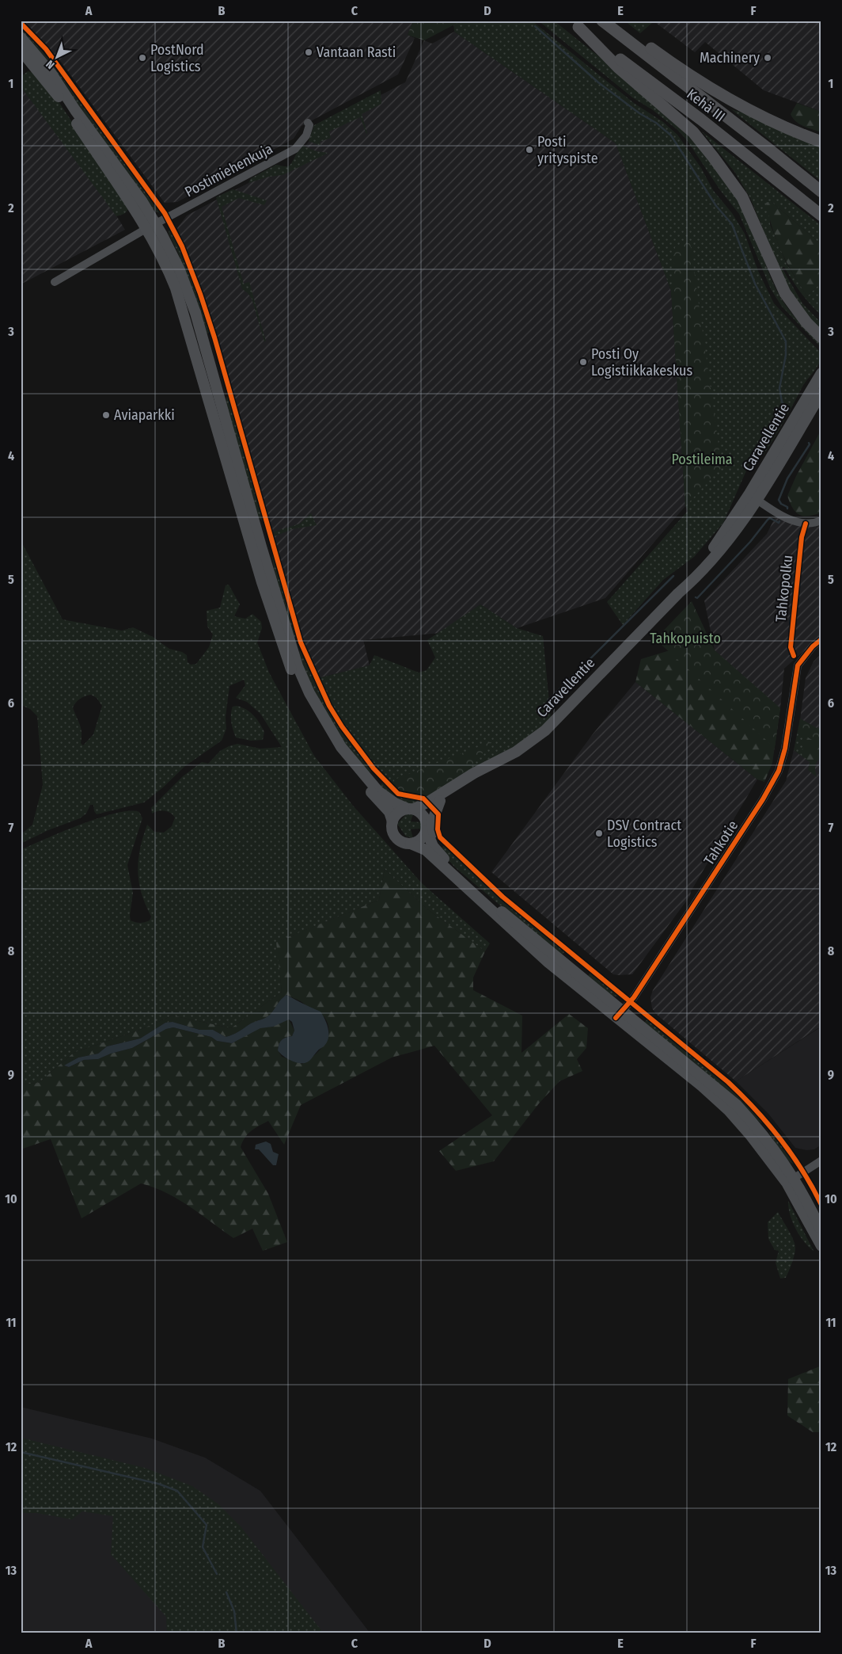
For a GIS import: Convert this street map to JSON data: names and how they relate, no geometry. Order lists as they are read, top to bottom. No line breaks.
{"streets":{"highway":["Kehä III"],"main road":["Caravellentie"],"street":["Postimiehenkuja","Tahkotie"],"cycle path":["Tahkopolku"]},"parks":["Postileima","Tahkopuisto"],"places":["Vantaan Rasti","PostNord Logistics","Machinery","Posti yrityspiste","Posti Oy Logistiikkakeskus","Aviaparkki","DSV Contract Logistics"],"north":"bottom left","grid":{"columns":["A","B","C","D","E","F"],"rows":["1","2","3","4","5","6","7","8","9","10","11","12","13"]}}
